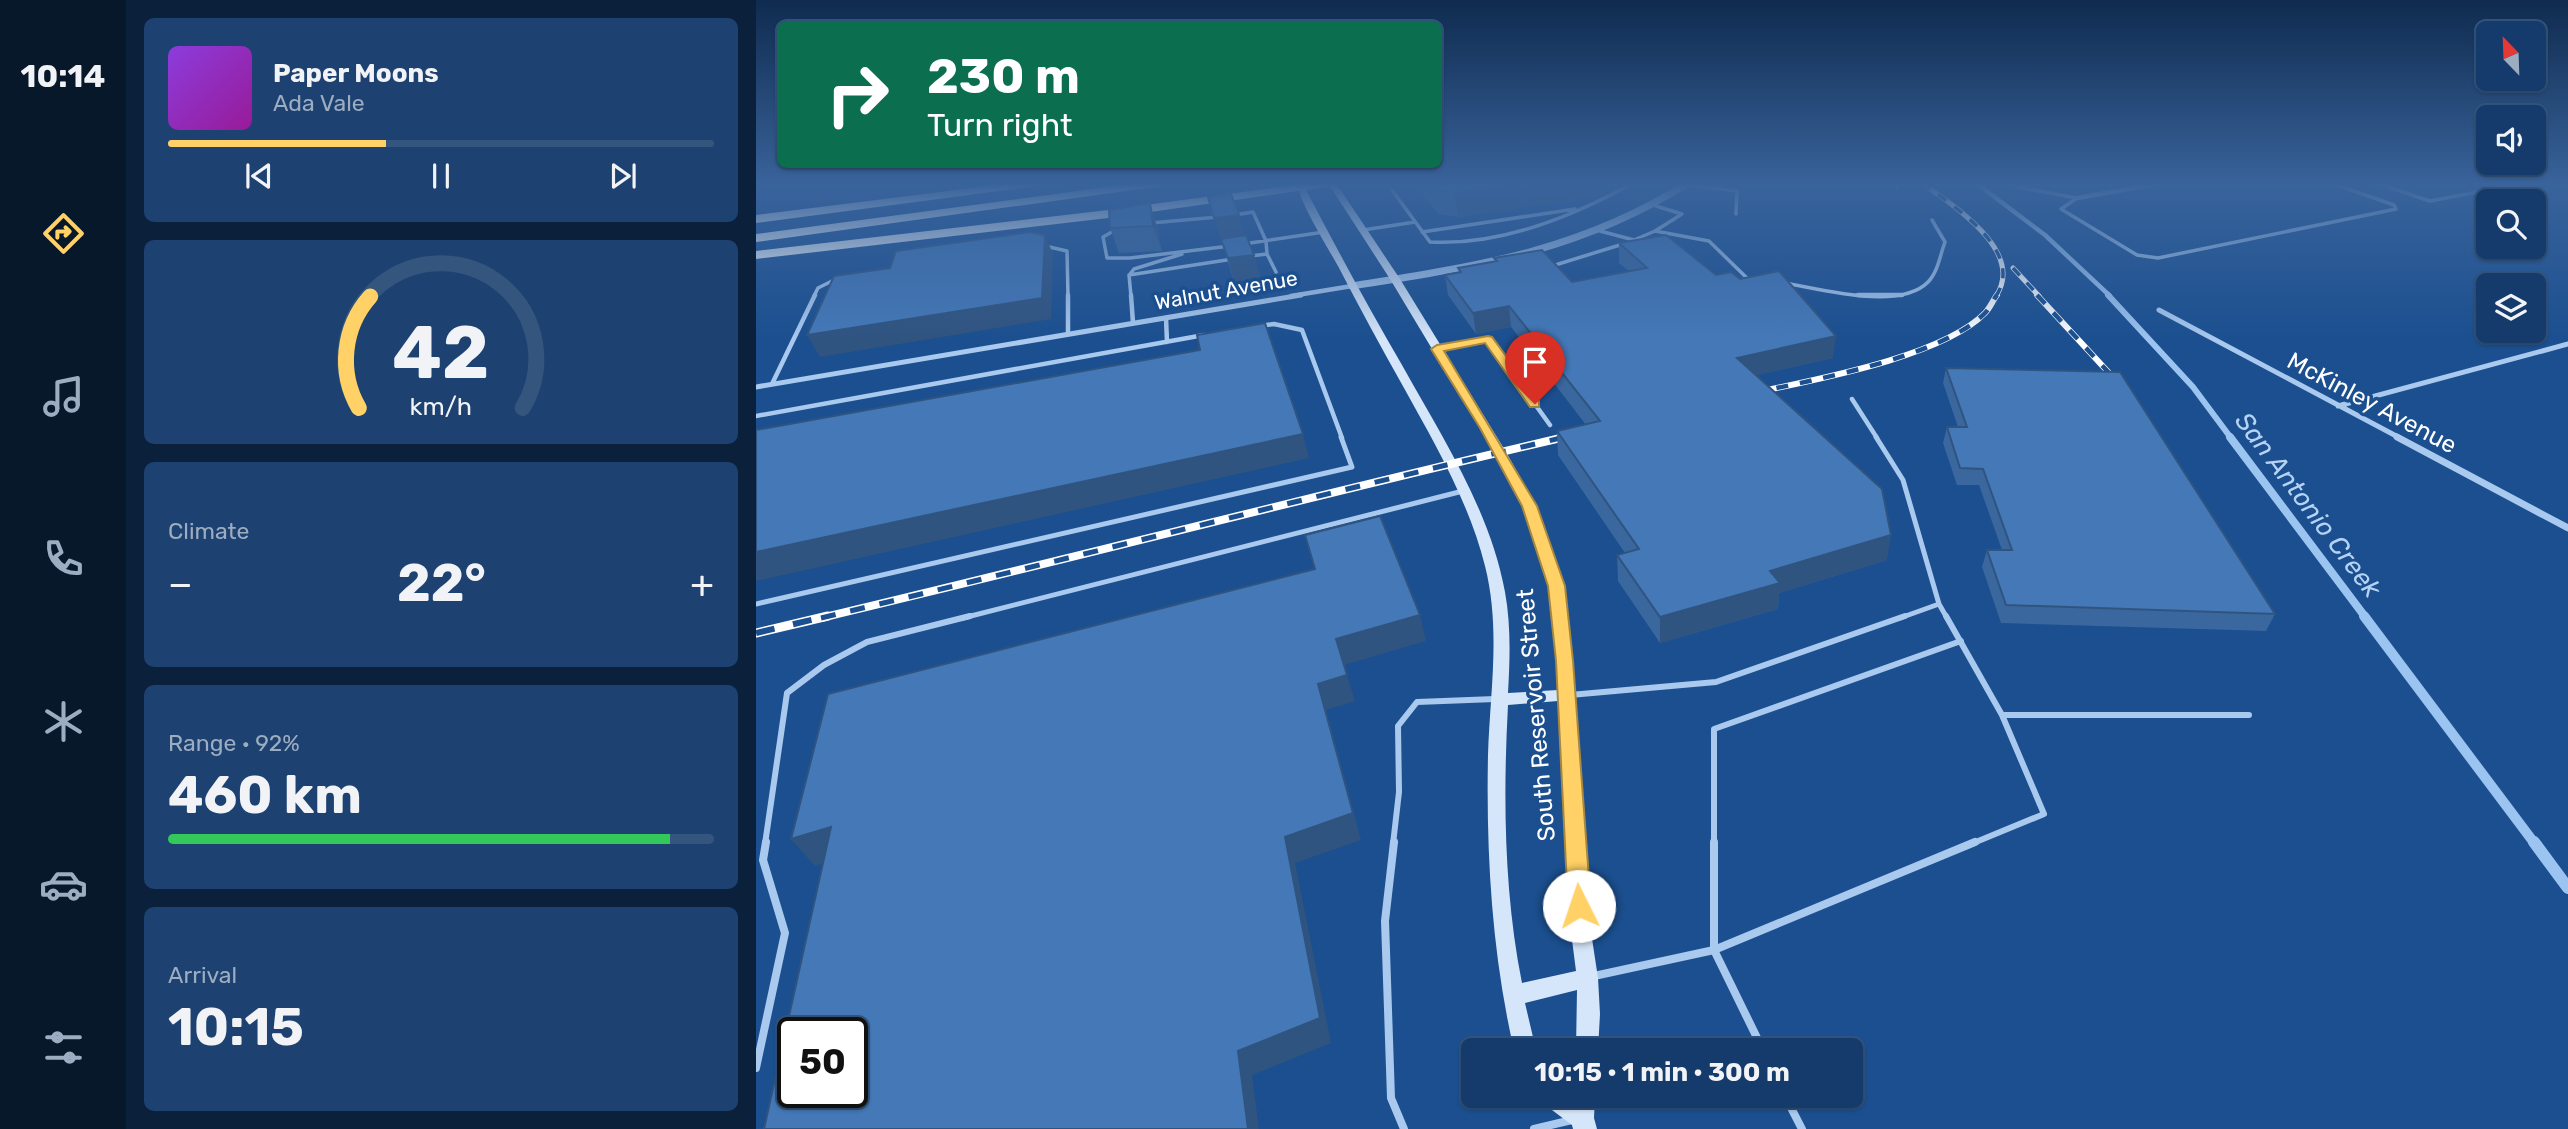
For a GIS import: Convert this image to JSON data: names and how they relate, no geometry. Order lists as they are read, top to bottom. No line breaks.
{"streets":{"main road":["South Reservoir Street"],"street":["Walnut Avenue","McKinley Avenue"]},"crossings":[["Walnut Avenue","South Reservoir Street"]],"water":["San Antonio Creek"],"north":"top left","page":{"tabs":"10:14","turn":["230 m","Turn right"],"song":["Paper Moons","Ada Vale"],"tile":["Climate",["Range · 92%","460 km"],["Arrival","10:15"]],"heat":["−","22°","+"],"limit":"50","trip":"10:15 · 1 min · 300 m","gauge":["42","km/h"]}}
